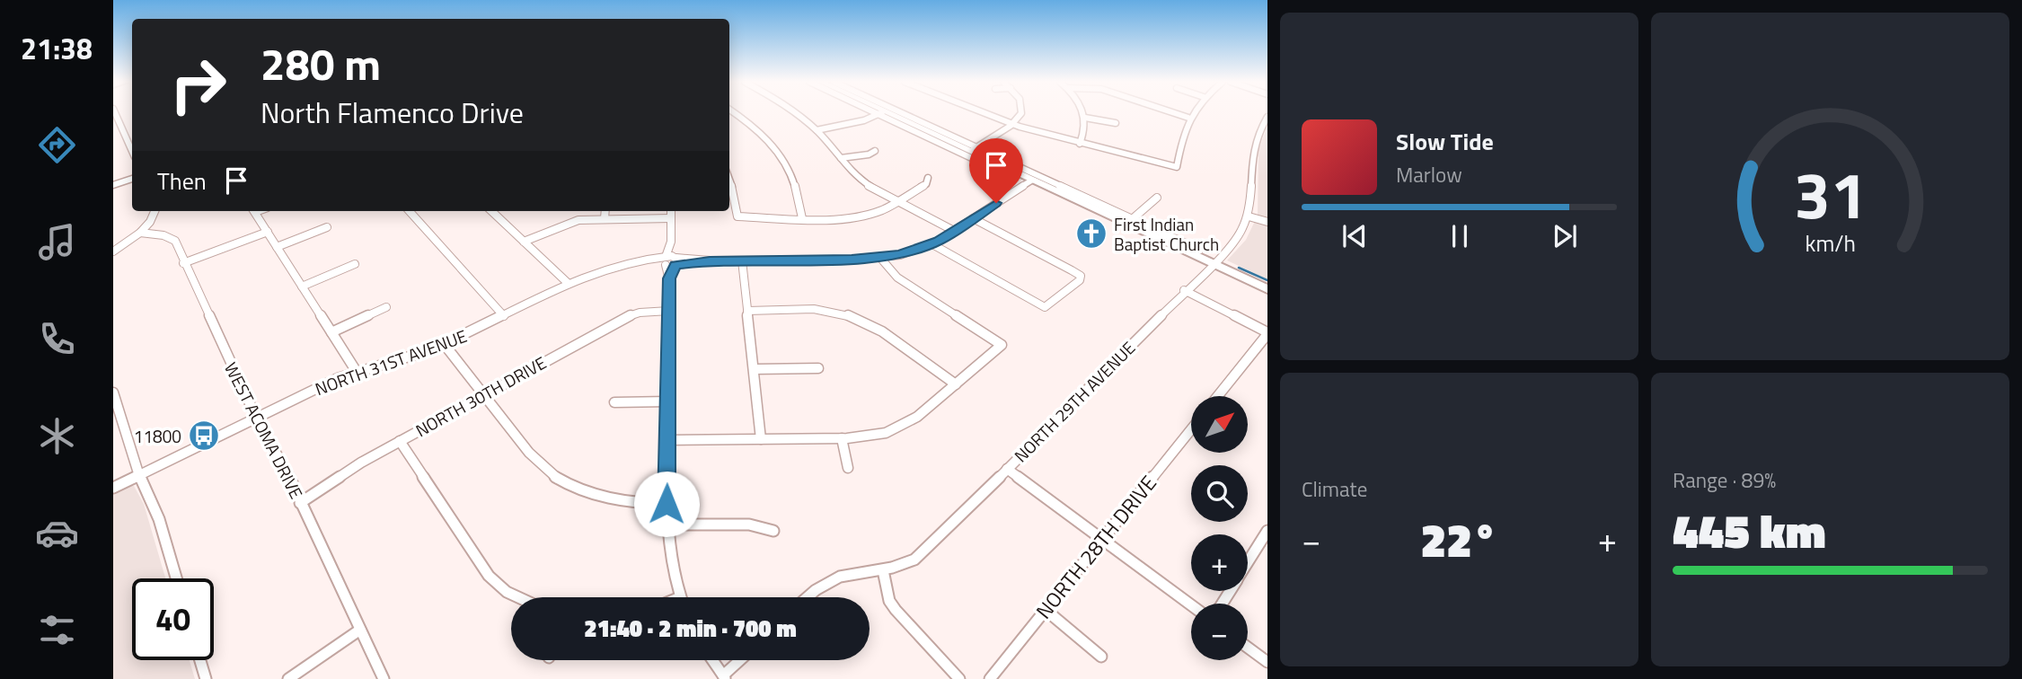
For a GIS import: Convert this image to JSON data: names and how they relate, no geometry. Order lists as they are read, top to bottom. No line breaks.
{"streets":{"street":["NORTH 31ST AVENUE","NORTH 30TH DRIVE","NORTH 29TH AVENUE","WEST ACOMA DRIVE","NORTH 28TH DRIVE"]},"crossings":[["NORTH 31ST AVENUE","WEST ACOMA DRIVE"],["NORTH 30TH DRIVE","WEST ACOMA DRIVE"]],"places":{"church":["First Indian Baptist Church"],"bus stop":["11800"]},"north":"top right","page":{"tabs":"21:38","turn":["280 m","North Flamenco Drive"],"song":["Slow Tide","Marlow"],"then":"Then","tile":["Climate",["Range · 89%","445 km"]],"map_buttons":["+","−"],"heat":["−","22°","+"],"limit":"40","trip":"21:40 · 2 min · 700 m","gauge":["31","km/h"]}}
